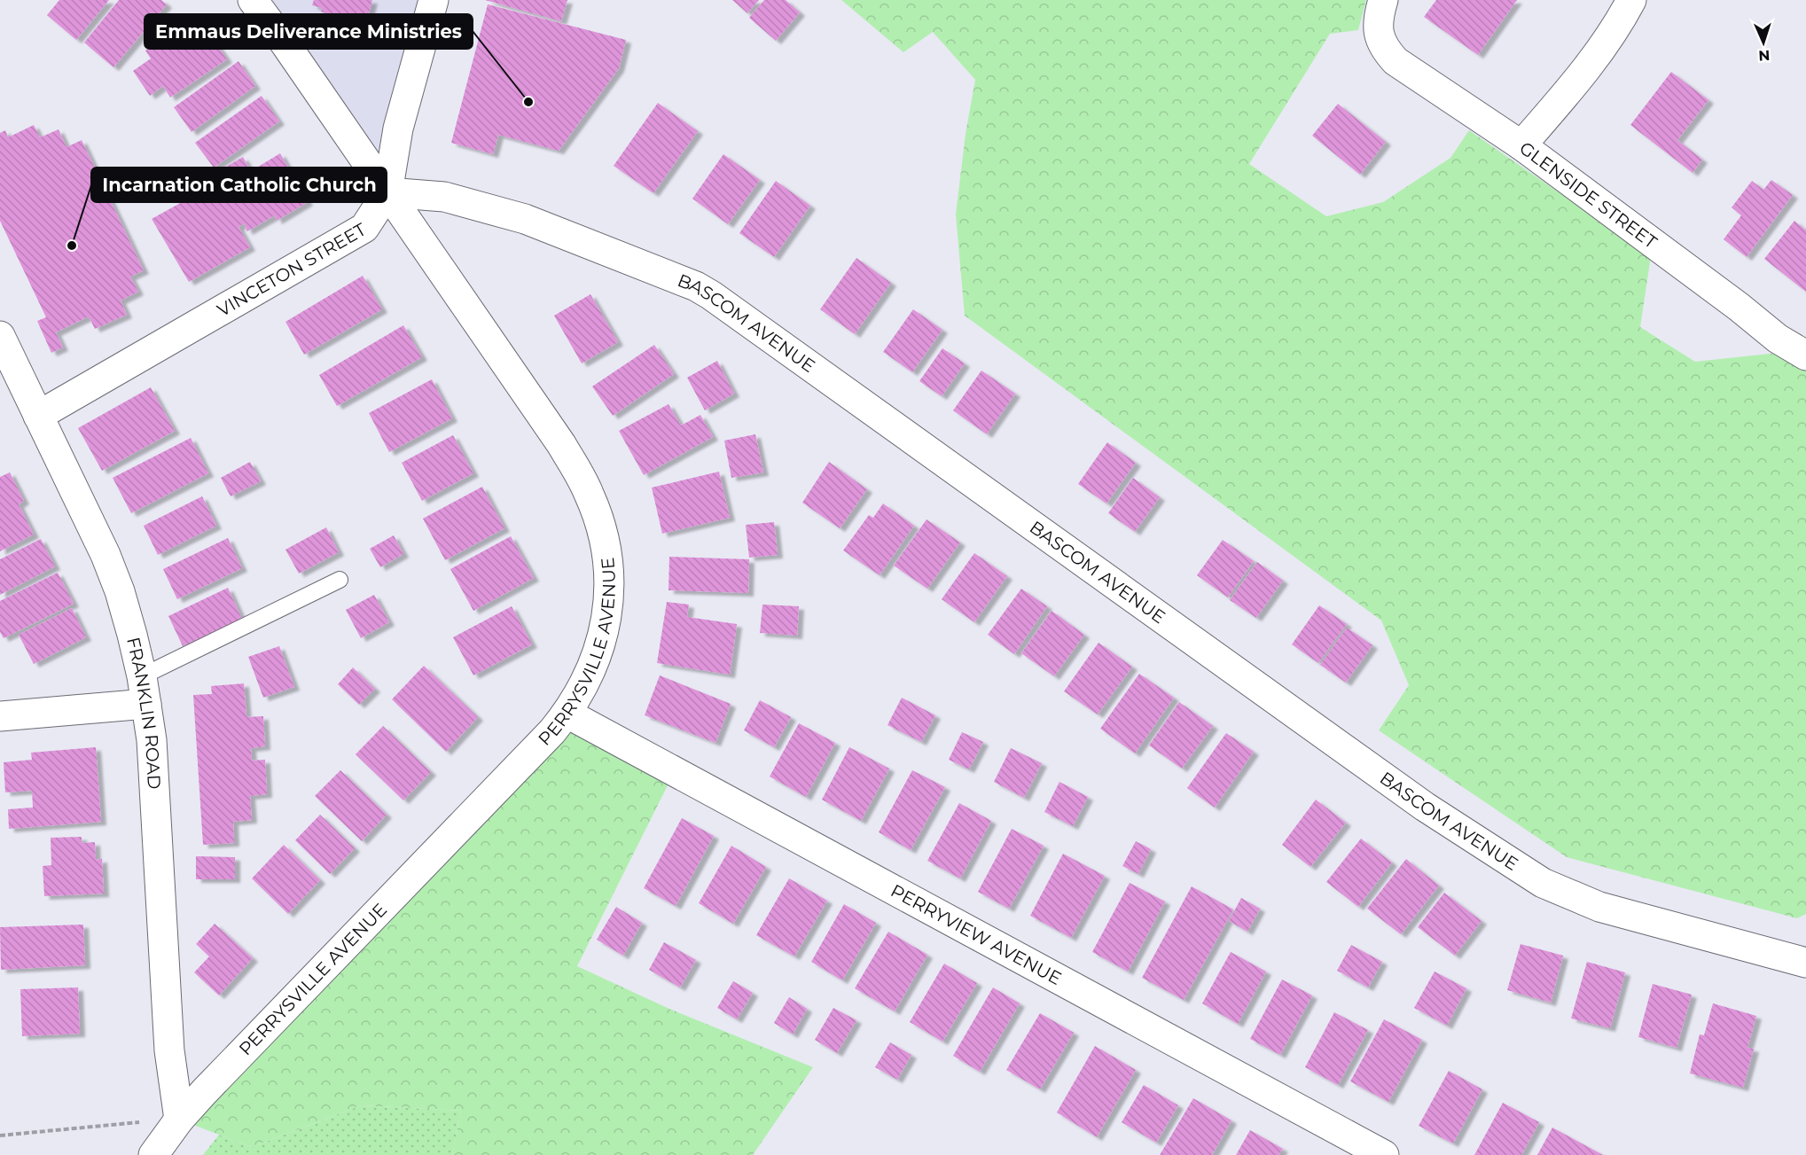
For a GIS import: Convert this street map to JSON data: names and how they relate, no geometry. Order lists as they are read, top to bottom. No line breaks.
{"streets":{"street":["GLENSIDE STREET","VINCETON STREET","BASCOM AVENUE","PERRYSVILLE AVENUE","FRANKLIN ROAD","PERRYVIEW AVENUE"]},"crossings":[["VINCETON STREET","BASCOM AVENUE"],["VINCETON STREET","PERRYSVILLE AVENUE"],["VINCETON STREET","FRANKLIN ROAD"],["BASCOM AVENUE","PERRYSVILLE AVENUE"],["PERRYSVILLE AVENUE","FRANKLIN ROAD"],["PERRYSVILLE AVENUE","PERRYVIEW AVENUE"]],"places":["Emmaus Deliverance Ministries","Incarnation Catholic Church"],"north":"bottom"}
